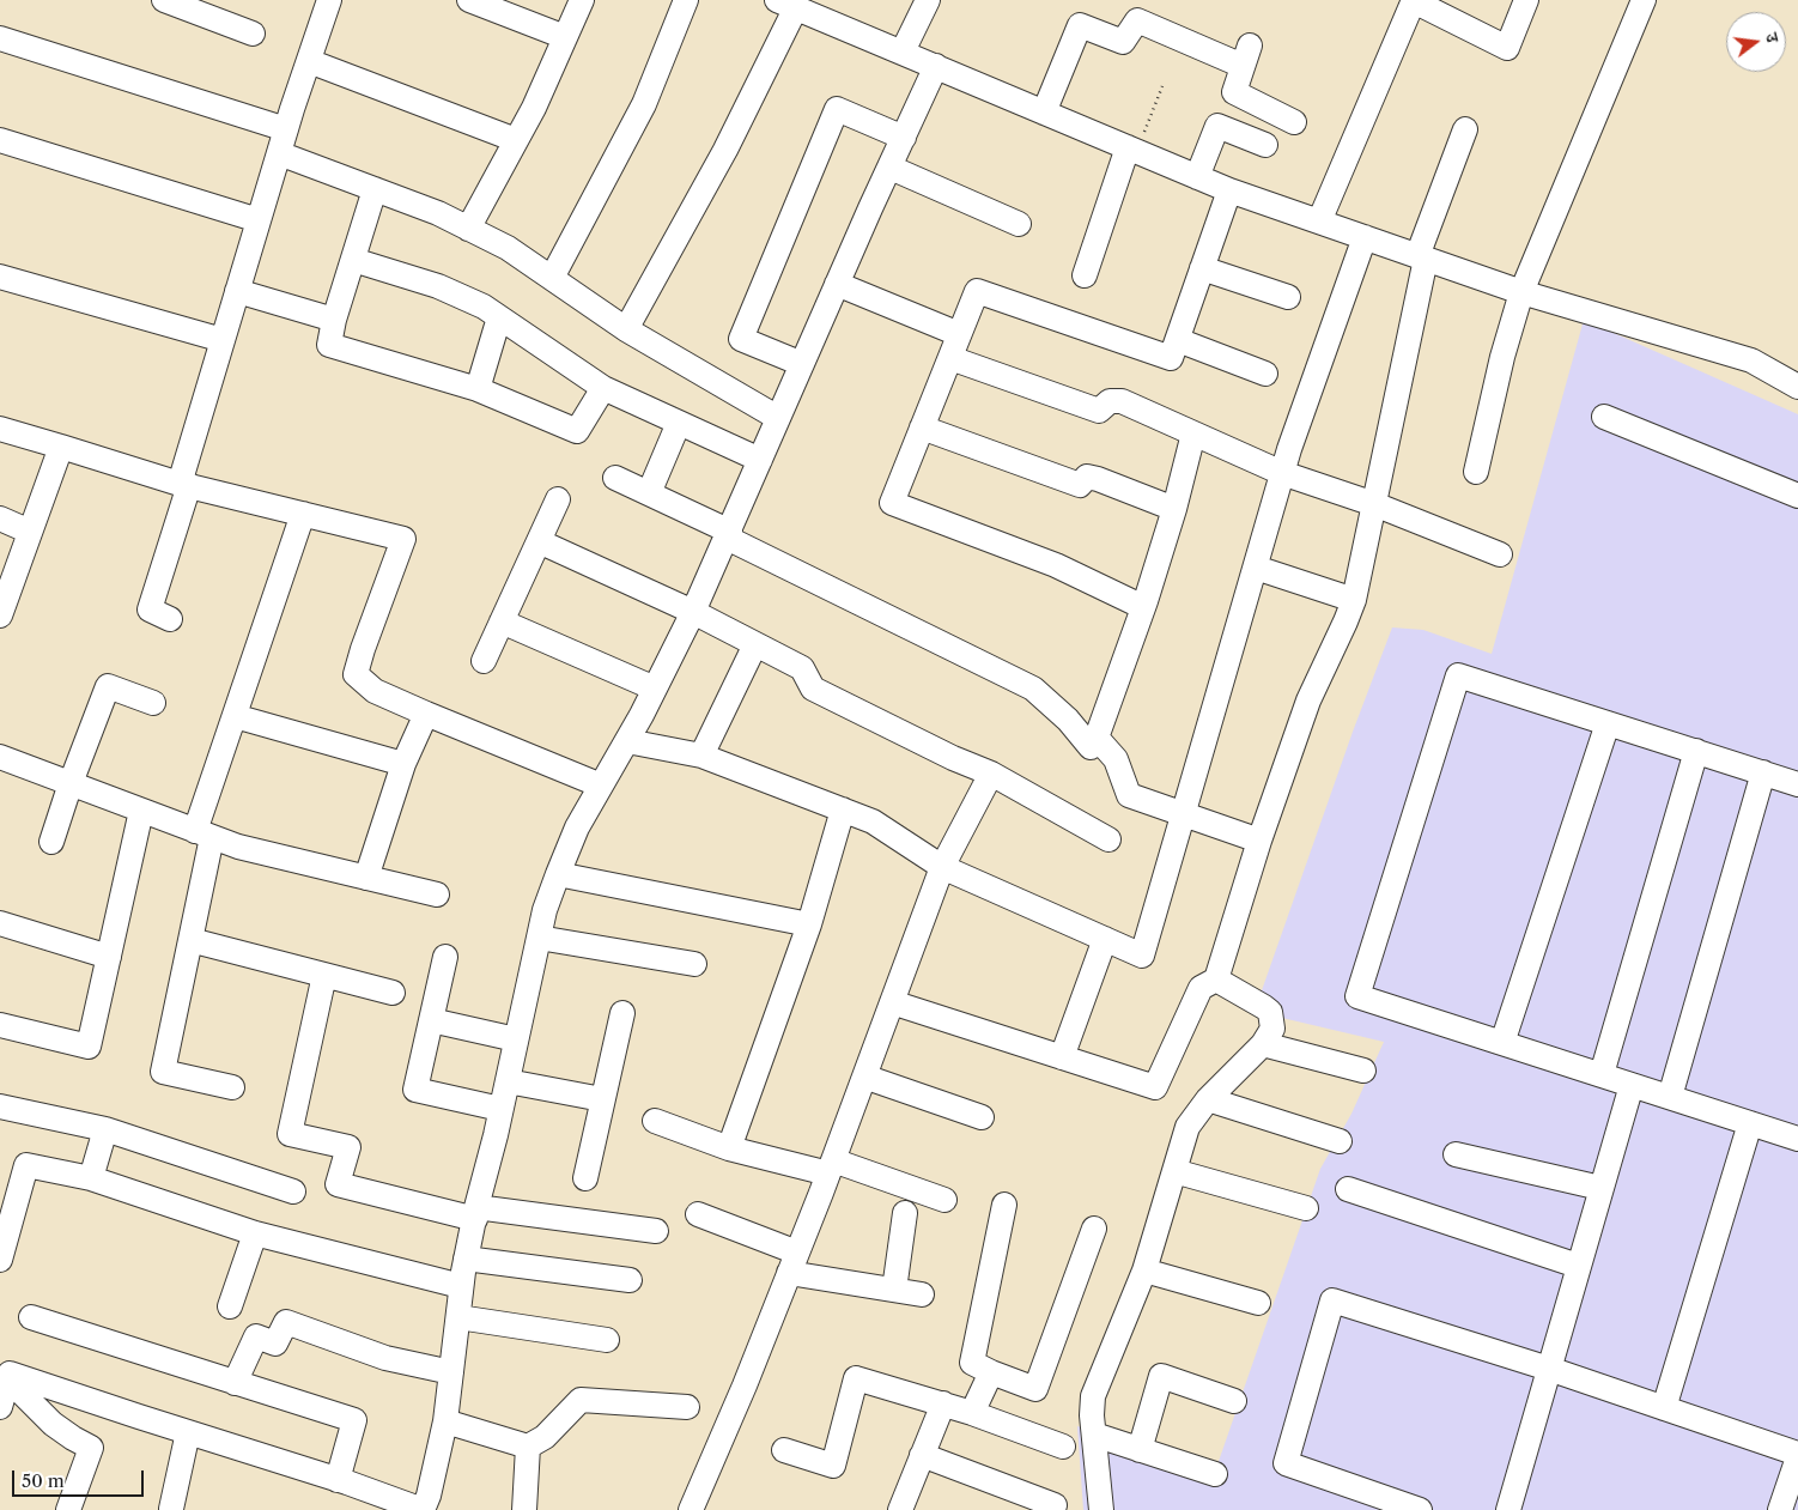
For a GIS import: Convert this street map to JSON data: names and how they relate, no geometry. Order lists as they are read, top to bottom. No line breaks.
{"scale_bar":"50 m","north":"right"}
